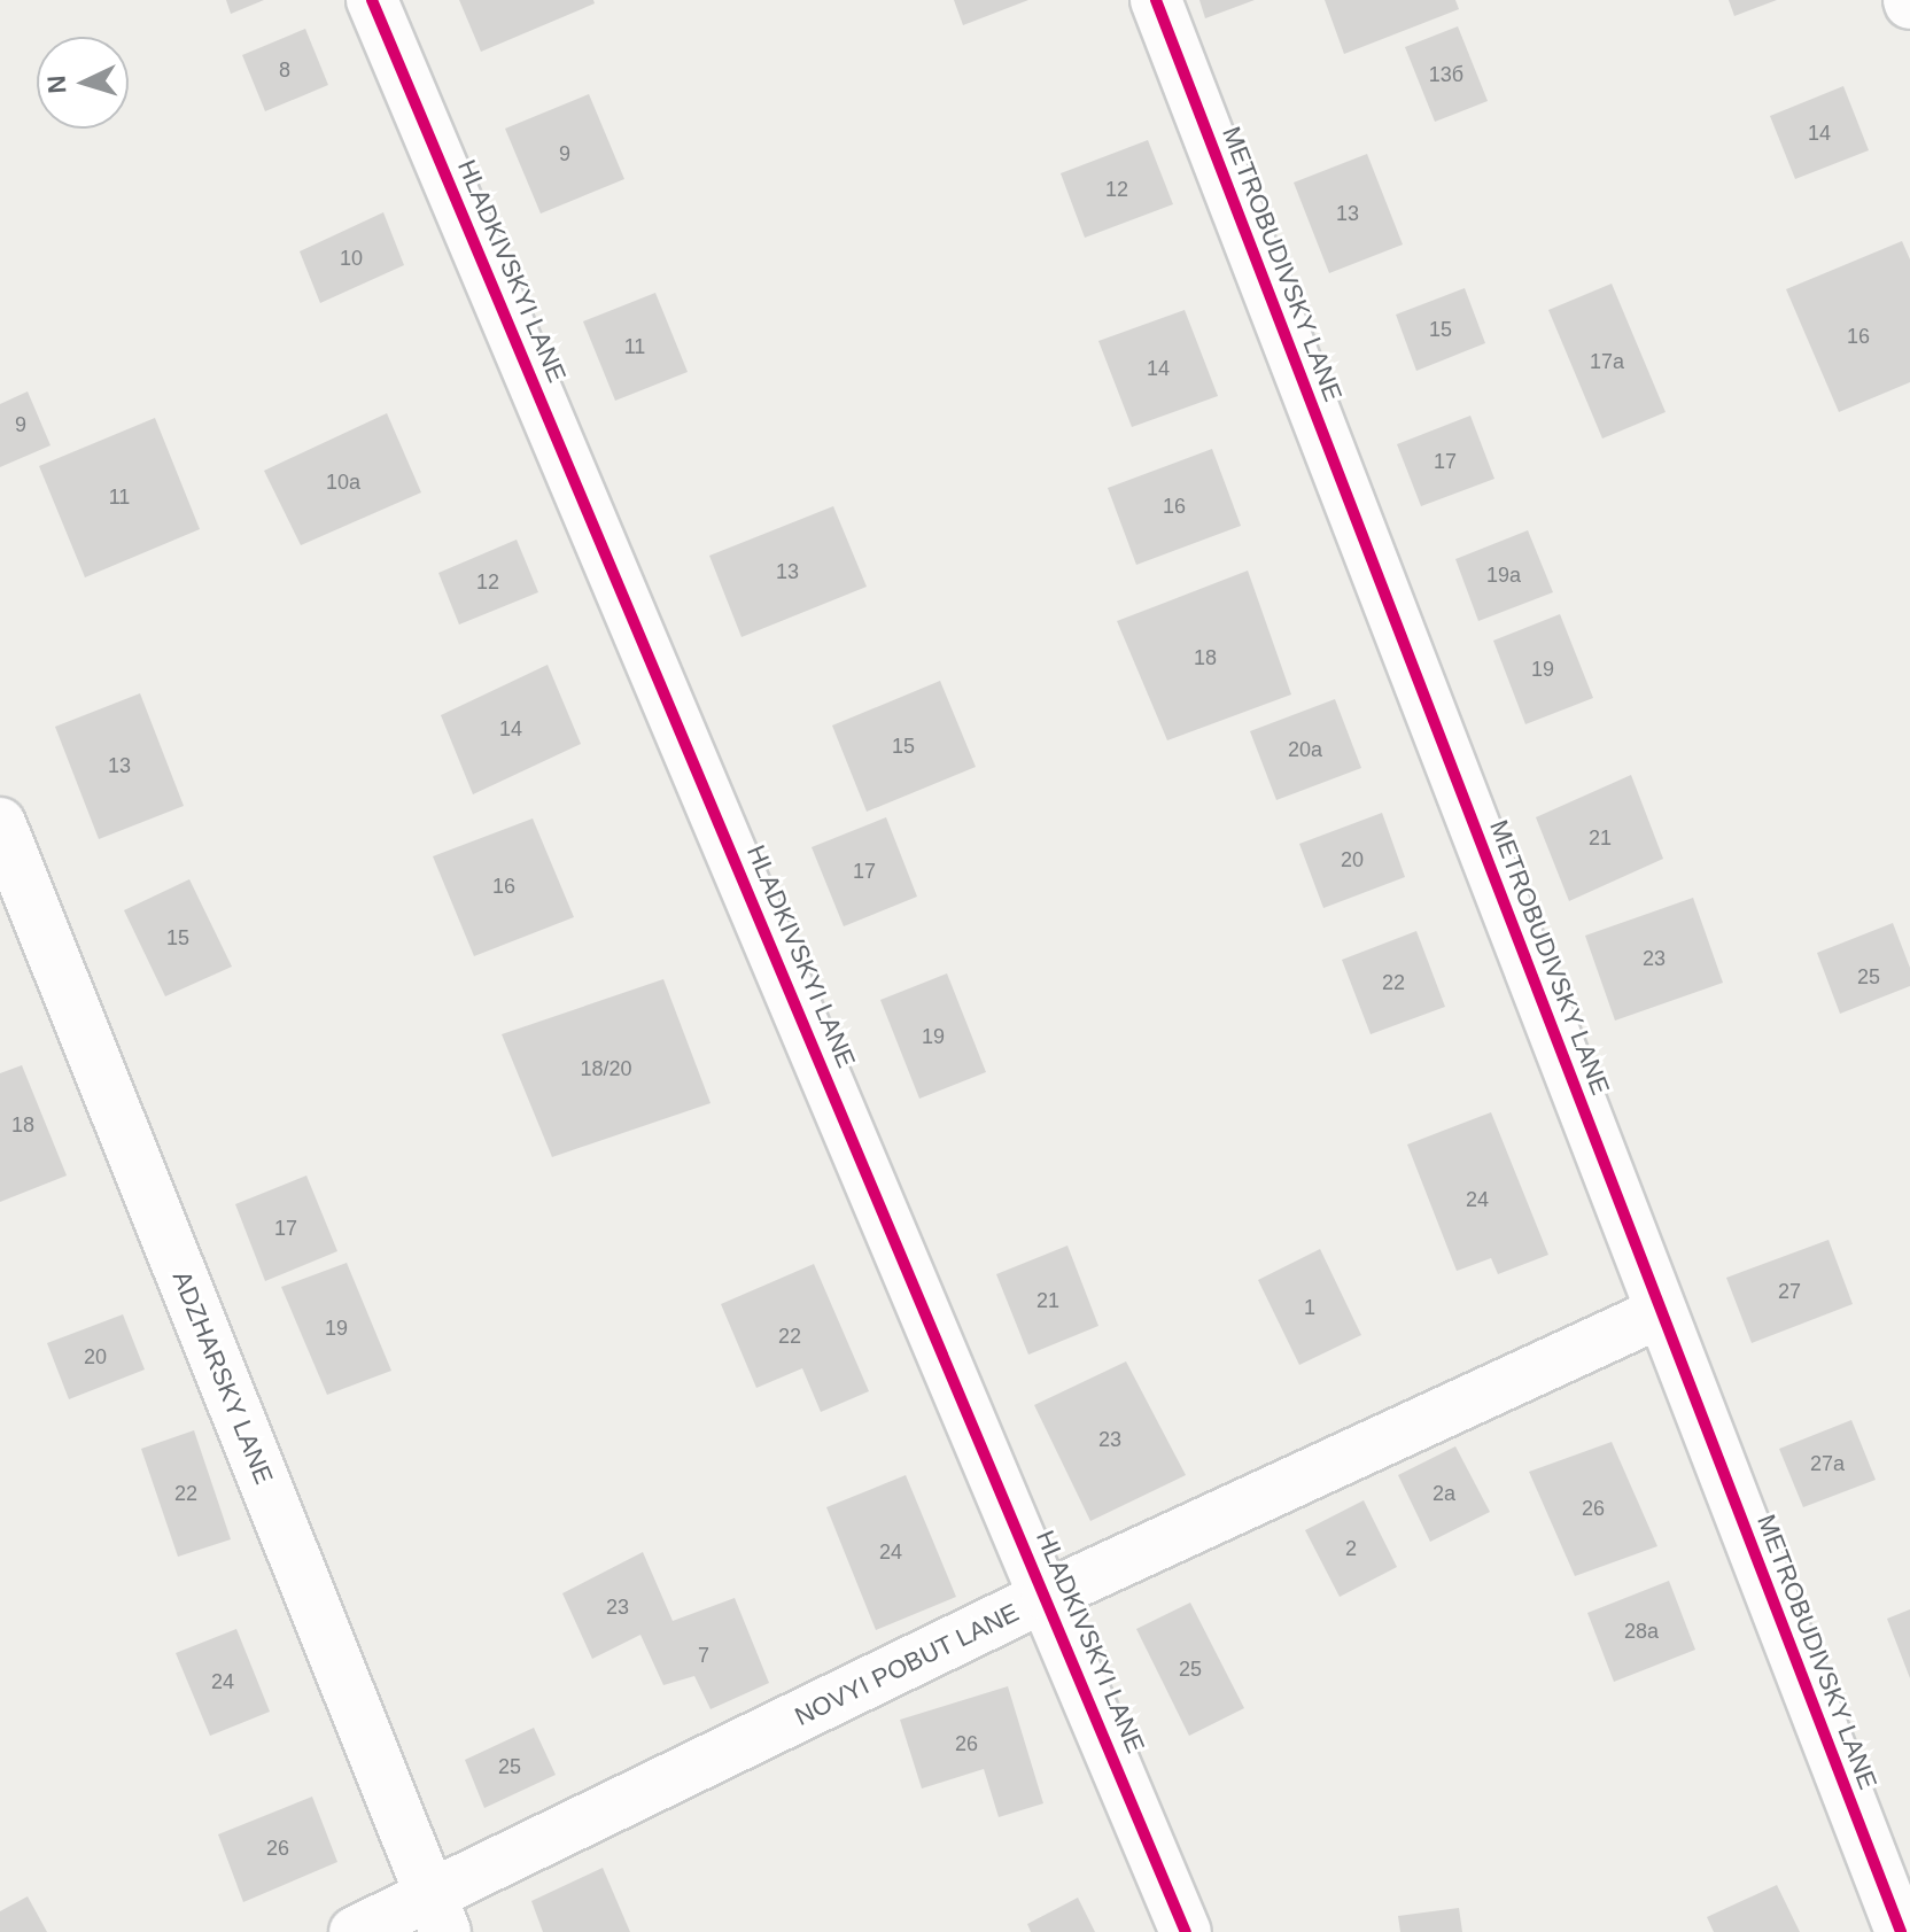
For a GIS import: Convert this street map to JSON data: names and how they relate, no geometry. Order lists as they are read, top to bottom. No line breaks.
{"streets":{"street":["METROBUDIVSKY LANE","HLADKIVSKYI LANE","ADZHARSKY LANE","NOVYI POBUT LANE"]},"crossings":[["METROBUDIVSKY LANE","NOVYI POBUT LANE"],["HLADKIVSKYI LANE","NOVYI POBUT LANE"],["ADZHARSKY LANE","NOVYI POBUT LANE"]],"house_numbers":["8","13б","14","9","12","13","10","15","16","11","17а","14","9","17","10а","11","16","13","19а","12","18","19","14","15","20а","13","21","20","17","16","15","23","25","22","19","18/20","18","24","17","27","21","1","19","22","20","23","27а","22","2а","26","2","24","23","28а","7","25","24","26","25","26"],"north":"left"}
